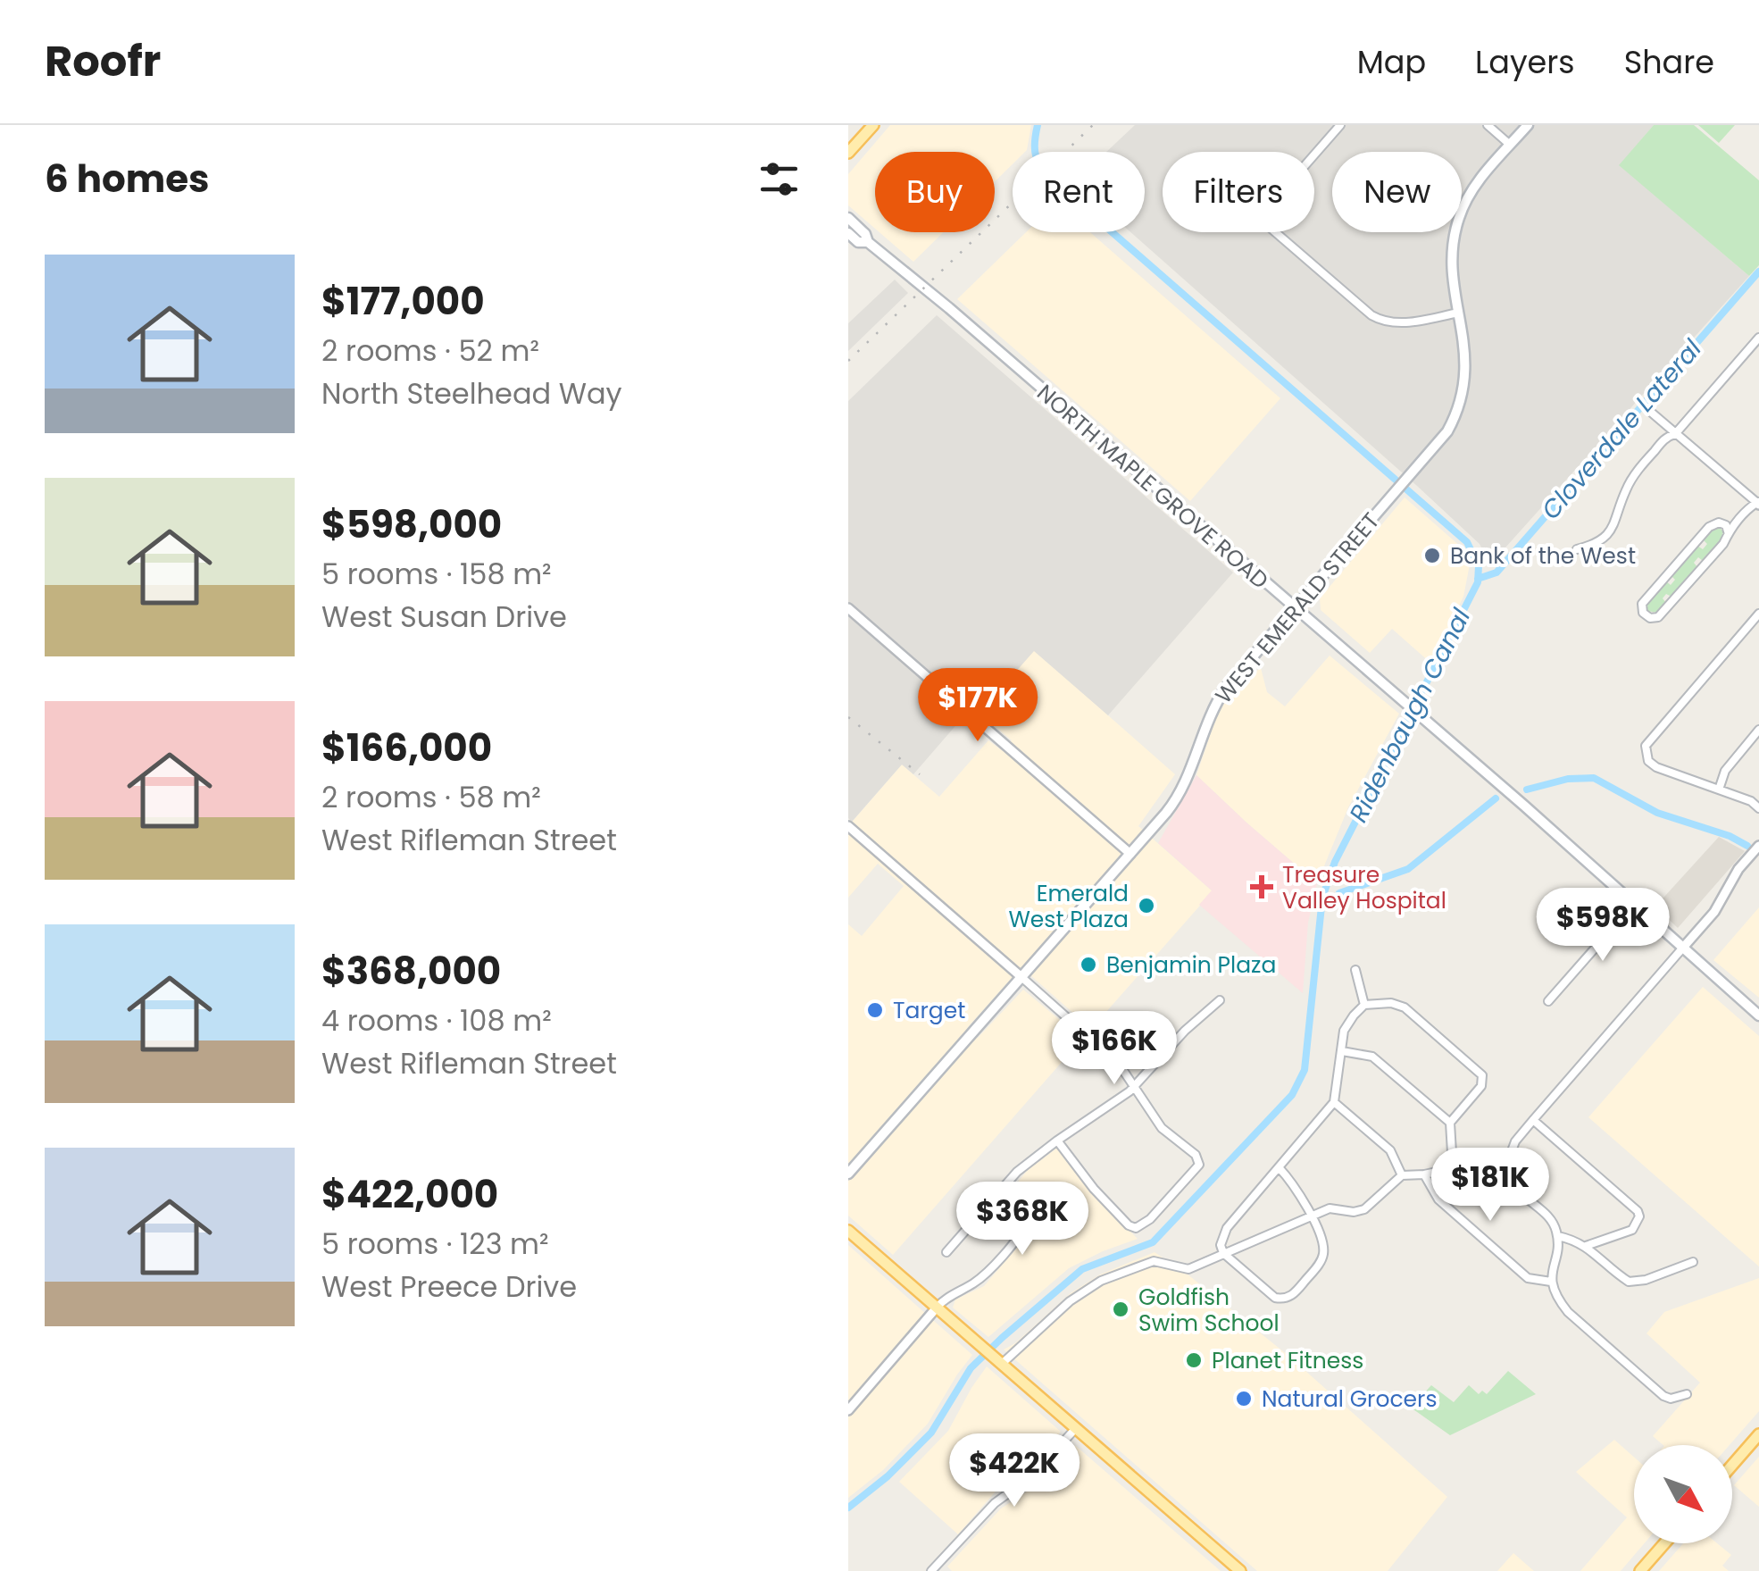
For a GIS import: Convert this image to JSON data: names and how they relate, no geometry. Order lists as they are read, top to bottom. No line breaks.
{"streets":{"main road":["NORTH MAPLE GROVE ROAD","WEST EMERALD STREET"]},"crossings":[["NORTH MAPLE GROVE ROAD","WEST EMERALD STREET"]],"water":["Cloverdale Lateral","Ridenbaugh Canal"],"places":{"other":["Bank of the West","Emerald West Plaza","Benjamin Plaza","Target","Goldfish Swim School","Planet Fitness","Natural Grocers"],"health":["Treasure Valley Hospital"]},"north":"bottom right","page":{"header":"Roofr","nav":["Map","Layers","Share"],"heading":"6 homes","chip":["Buy","Rent","Filters","New"],"list":[{"name":"$177,000","note":"2 rooms · 52 m² · North Steelhead Way"},{"name":"$598,000","note":"5 rooms · 158 m² · West Susan Drive"},{"name":"$166,000","note":"2 rooms · 58 m² · West Rifleman Street"},{"name":"$368,000","note":"4 rooms · 108 m² · West Rifleman Street"},{"name":"$422,000","note":"5 rooms · 123 m² · West Preece Drive"}],"price":["$177K","$598K","$166K","$181K","$368K","$422K"]}}
